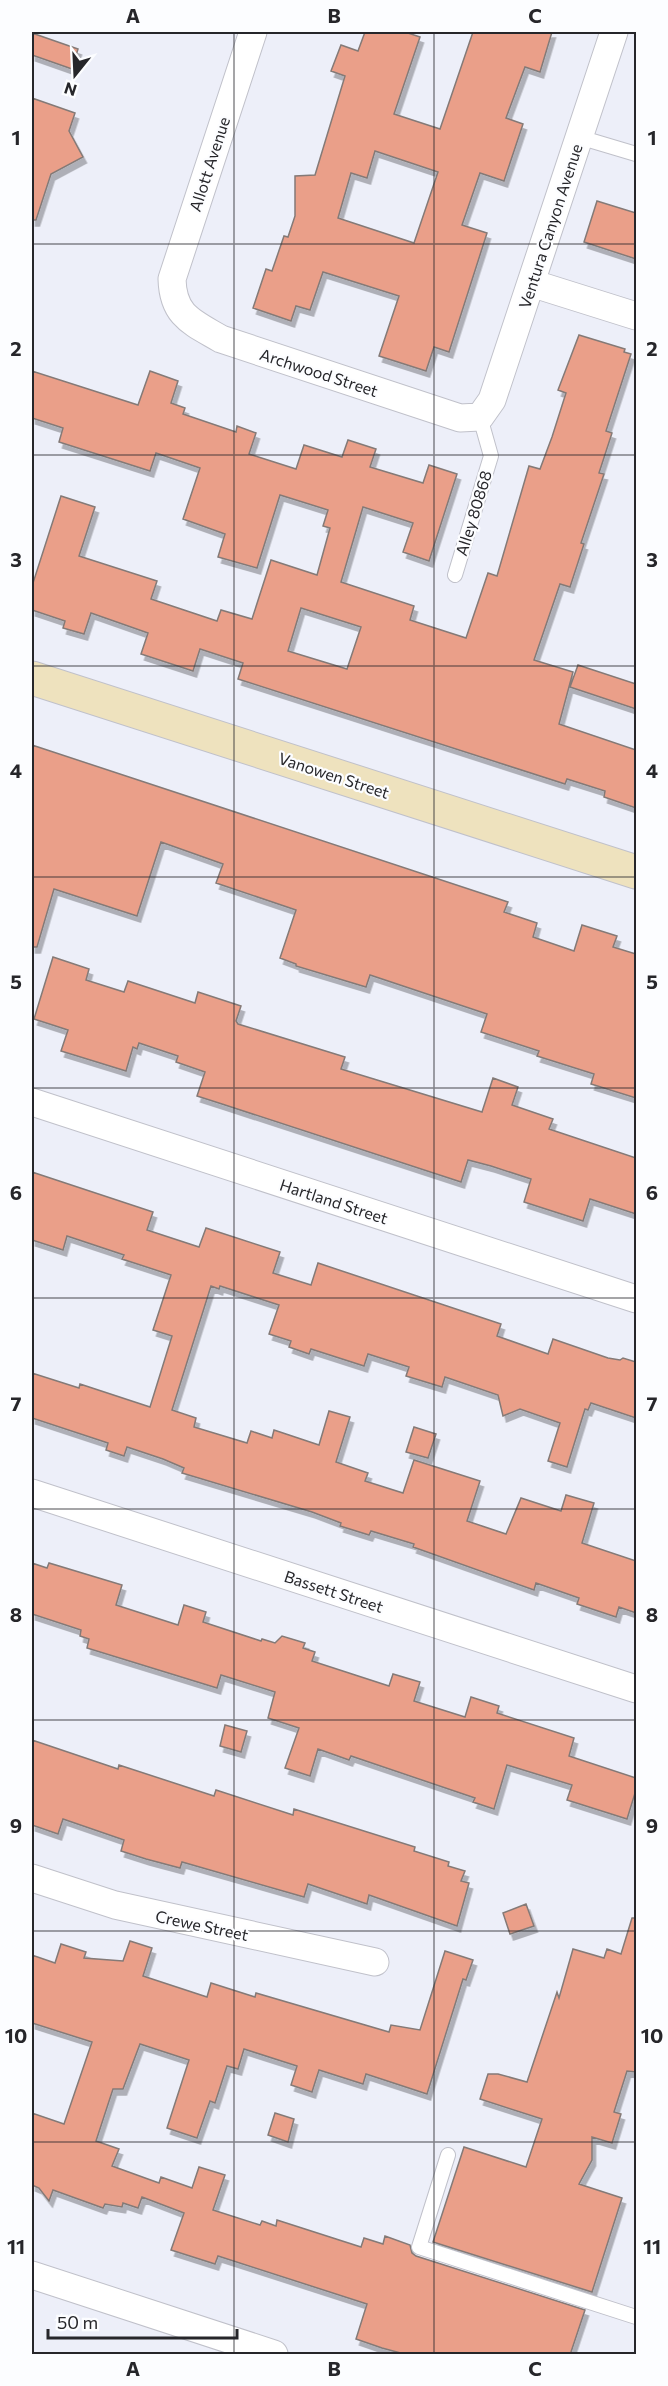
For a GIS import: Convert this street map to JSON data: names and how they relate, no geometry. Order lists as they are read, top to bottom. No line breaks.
{"streets":{"main road":["Vanowen Street"],"street":["Allott Avenue","Ventura Canyon Avenue","Archwood Street","Hartland Street","Bassett Street","Crewe Street"],"lane":["Alley 80868"]},"crossings":[["Allott Avenue","Archwood Street"],["Ventura Canyon Avenue","Archwood Street"],["Ventura Canyon Avenue","Alley 80868"],["Archwood Street","Alley 80868"]],"scale_bar":"50 m","north":"bottom","grid":{"columns":["A","B","C"],"rows":["1","2","3","4","5","6","7","8","9","10","11"]}}
